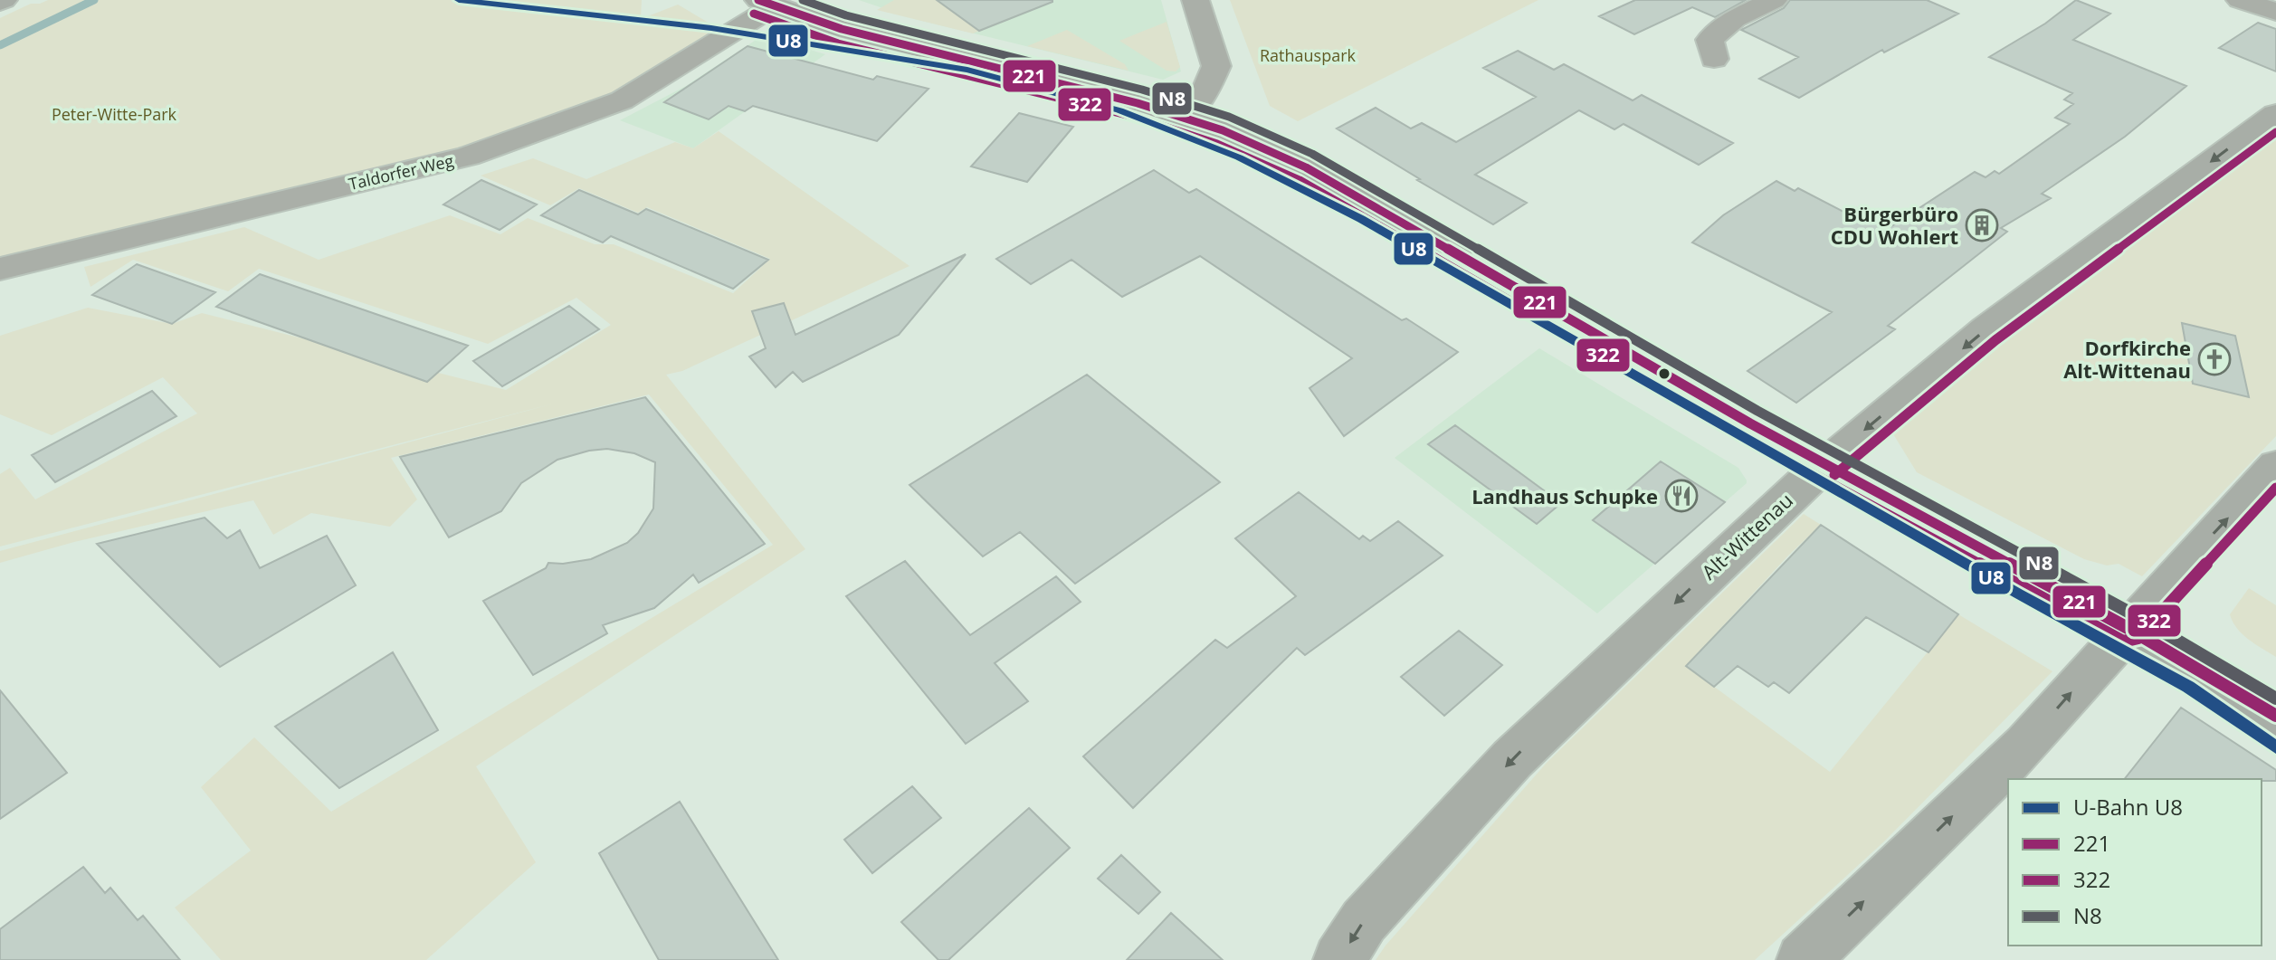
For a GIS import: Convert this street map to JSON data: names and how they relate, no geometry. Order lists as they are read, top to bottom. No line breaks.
{"streets":{"main road":["Alt-Wittenau"],"street":["Taldorfer Weg"]},"parks":["Rathauspark","Peter-Witte-Park"],"places":{"building":["Bürgerbüro CDU Wohlert"],"church":["Dorfkirche Alt-Wittenau"],"restaurant":["Landhaus Schupke"]},"lines":["metro line U8","transit line 221","transit line N8","transit line 322"],"legend":["U-Bahn U8","221","322","N8"]}
